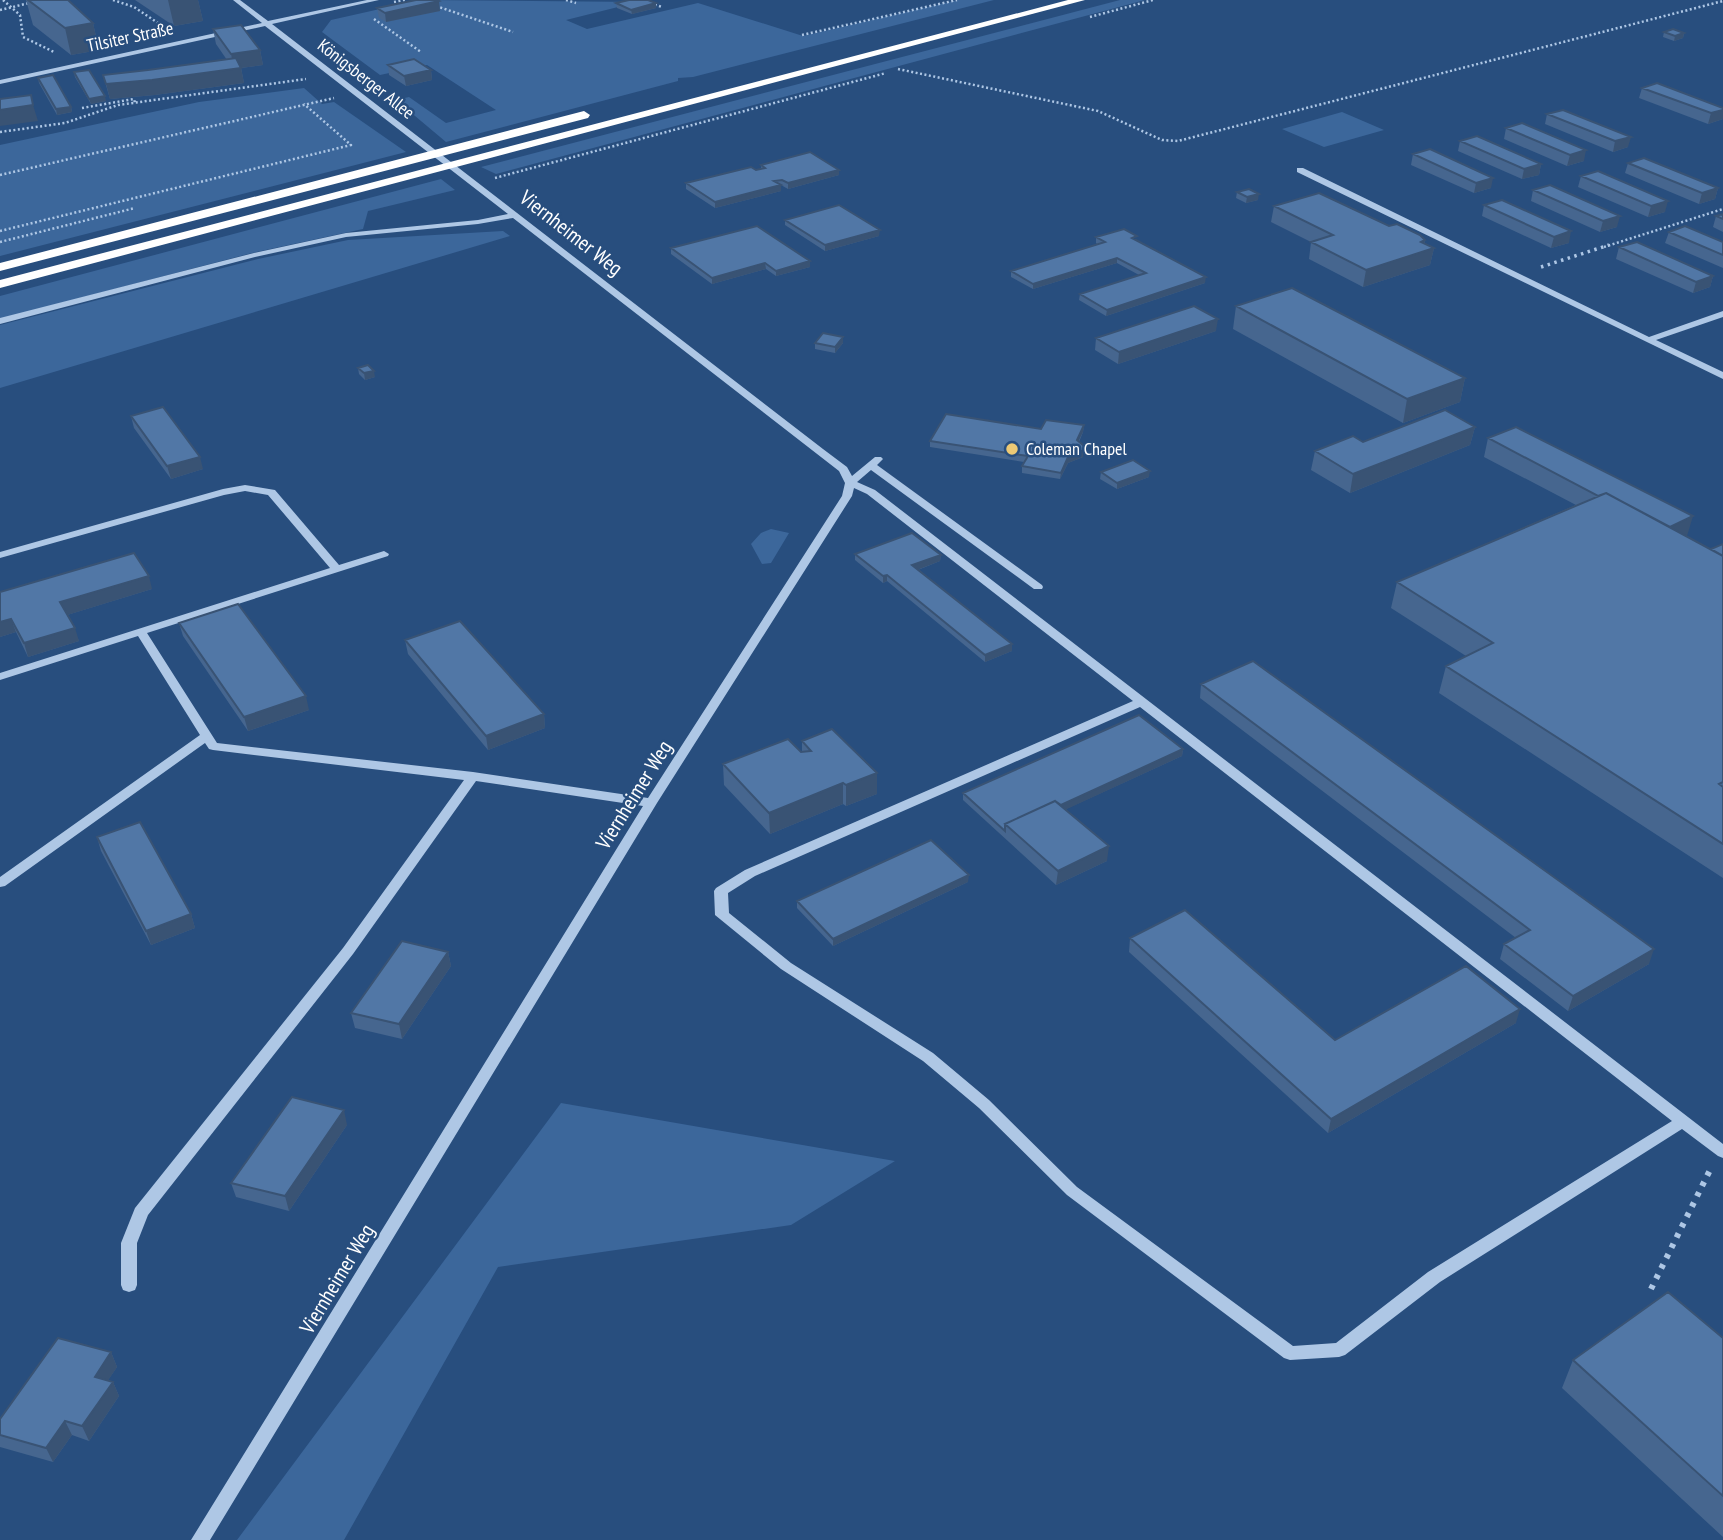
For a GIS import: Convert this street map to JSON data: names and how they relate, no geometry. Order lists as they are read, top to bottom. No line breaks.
{"streets":{"street":["Tilsiter Straße","Königsberger Allee","Viernheimer Weg"]},"crossings":[["Tilsiter Straße","Königsberger Allee"],["Königsberger Allee","Viernheimer Weg"]],"places":["Coleman Chapel"]}
